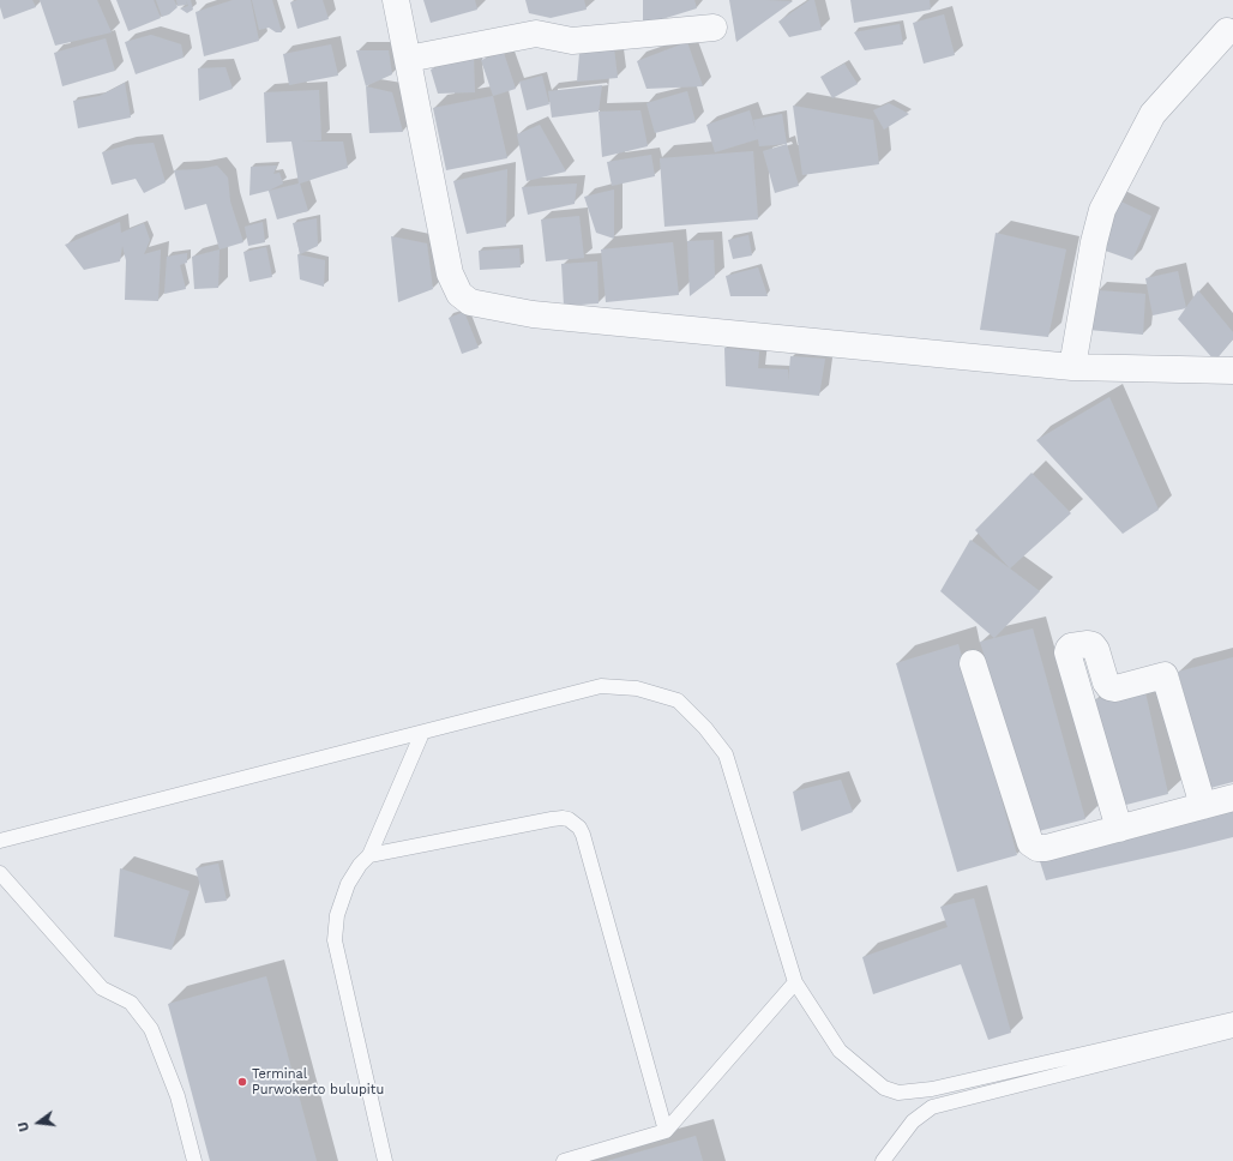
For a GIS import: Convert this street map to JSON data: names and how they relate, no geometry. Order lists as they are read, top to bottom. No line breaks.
{"places":["Terminal Purwokerto bulupitu"],"north":"left"}
